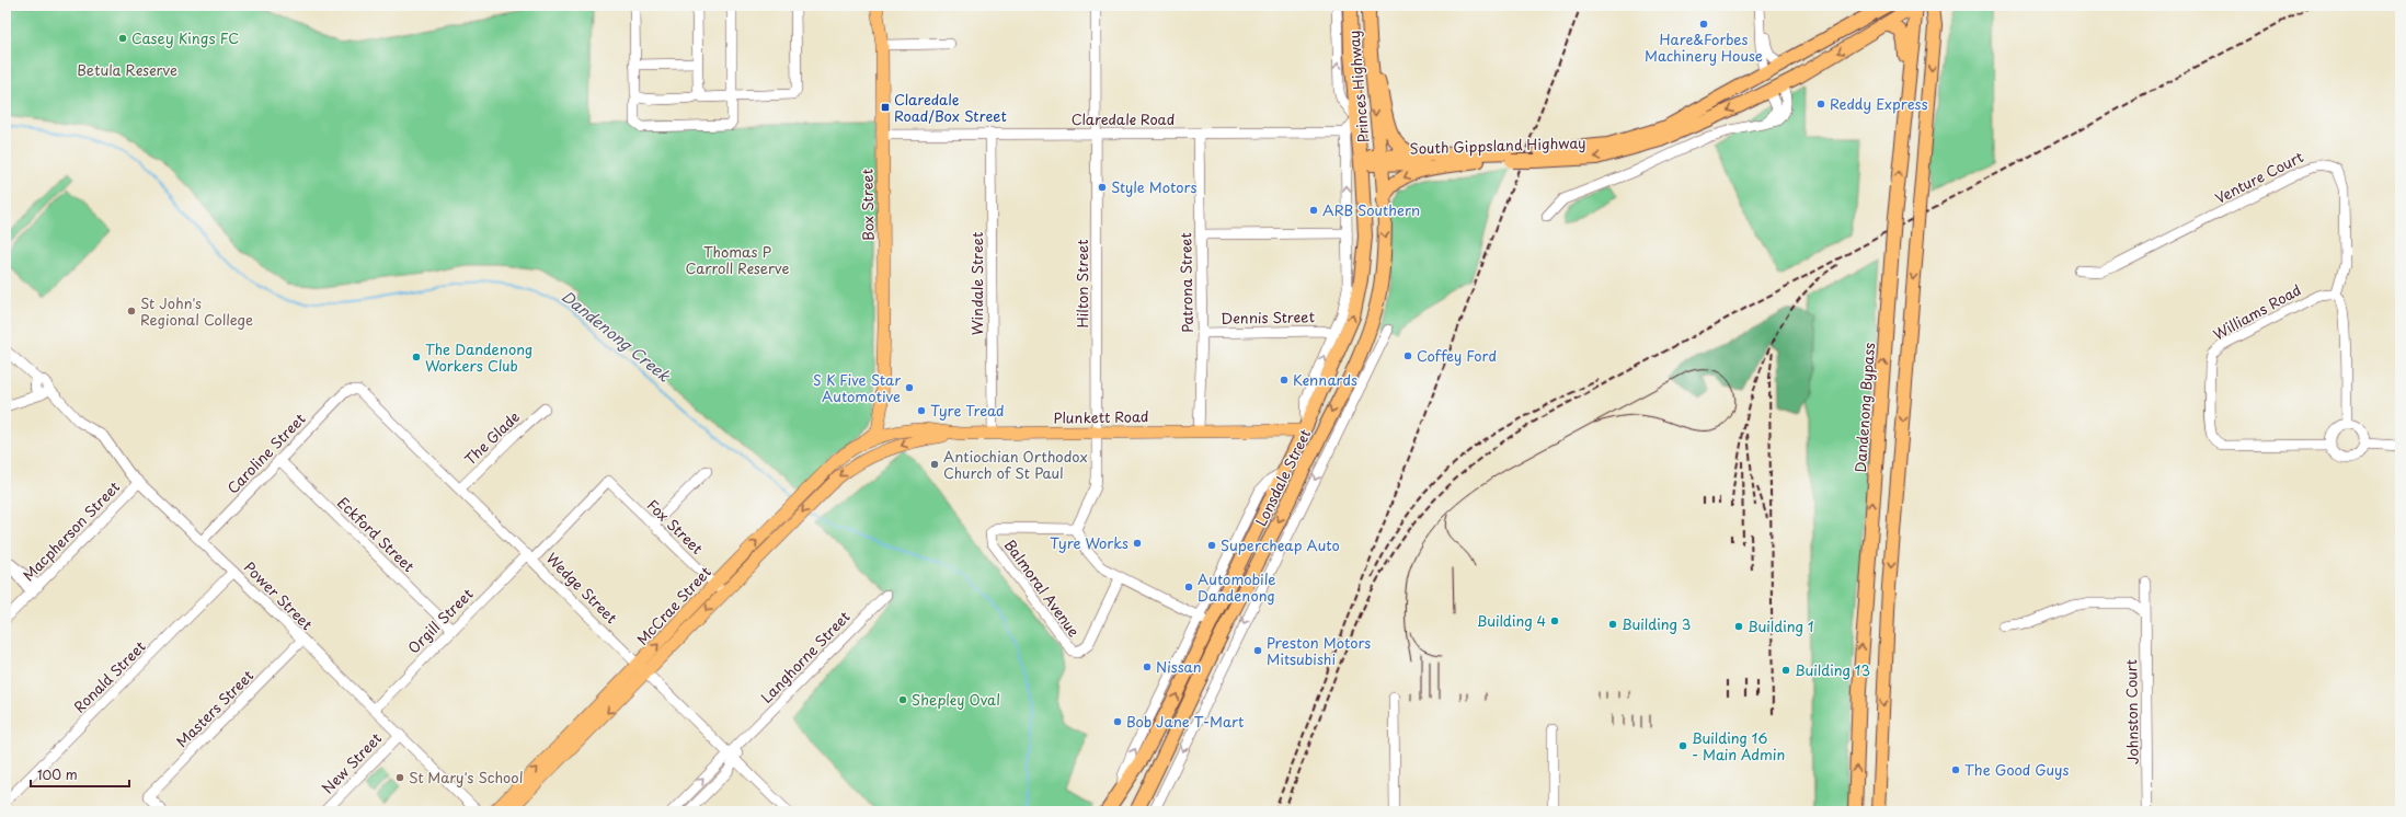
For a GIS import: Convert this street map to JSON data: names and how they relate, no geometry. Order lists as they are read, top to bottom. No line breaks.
{"streets":{"highway":["Princes Highway","South Gippsland Highway","Dandenong Bypass","Lonsdale Street"],"main road":["Box Street","Plunkett Road","McCrae Street"],"street":["Claredale Road","Venture Court","Patrona Street","Windale Street","Hilton Street","Williams Road","Dennis Street","The Glade","Caroline Street","Fox Street","Macpherson Street","Eckford Street","Wedge Street","Balmoral Avenue","Power Street","Orgill Street","Langhorne Street","Ronald Street","Masters Street","Johnston Court","New Street"]},"crossings":[["Princes Highway","South Gippsland Highway"],["Princes Highway","Lonsdale Street"],["Claredale Road","Box Street"],["Claredale Road","Patrona Street"],["Claredale Road","Windale Street"],["Claredale Road","Hilton Street"],["Claredale Road","Lonsdale Street"],["South Gippsland Highway","Dandenong Bypass"],["South Gippsland Highway","Lonsdale Street"],["Venture Court","Williams Road"],["Box Street","Plunkett Road"],["Box Street","McCrae Street"],["Patrona Street","Dennis Street"],["Patrona Street","Plunkett Road"],["Windale Street","Plunkett Road"],["Hilton Street","Plunkett Road"],["Hilton Street","Balmoral Avenue"],["Dennis Street","Lonsdale Street"],["Plunkett Road","Lonsdale Street"],["Plunkett Road","McCrae Street"],["The Glade","Wedge Street"],["Caroline Street","Eckford Street"],["Caroline Street","Wedge Street"],["Caroline Street","Power Street"],["Fox Street","McCrae Street"],["Fox Street","Orgill Street"],["Macpherson Street","Power Street"],["Eckford Street","Orgill Street"],["Wedge Street","McCrae Street"],["Wedge Street","Orgill Street"],["Wedge Street","Langhorne Street"],["Power Street","Orgill Street"],["Power Street","Ronald Street"],["Power Street","Masters Street"],["Power Street","New Street"]],"water":["Dandenong Creek"],"parks":["Betula Reserve","Thomas P Carroll Reserve"],"places":{"other":["Hare&Forbes Machinery House","Casey Kings FC","Reddy Express","Style Motors","ARB Southern","St John's Regional College","Coffey Ford","The Dandenong Workers Club","Kennards","S K Five Star Automotive","Tyre Tread","Antiochian Orthodox Church of St Paul","Tyre Works","Supercheap Auto","Automobile Dandenong","Building 4","Building 3","Building 1","Preston Motors Mitsubishi","Nissan","Building 13","Shepley Oval","Bob Jane T-Mart","Building 16 - Main Admin","The Good Guys","St Mary's School"],"transit":["Claredale Road/Box Street"]},"scale_bar":"100 m"}
